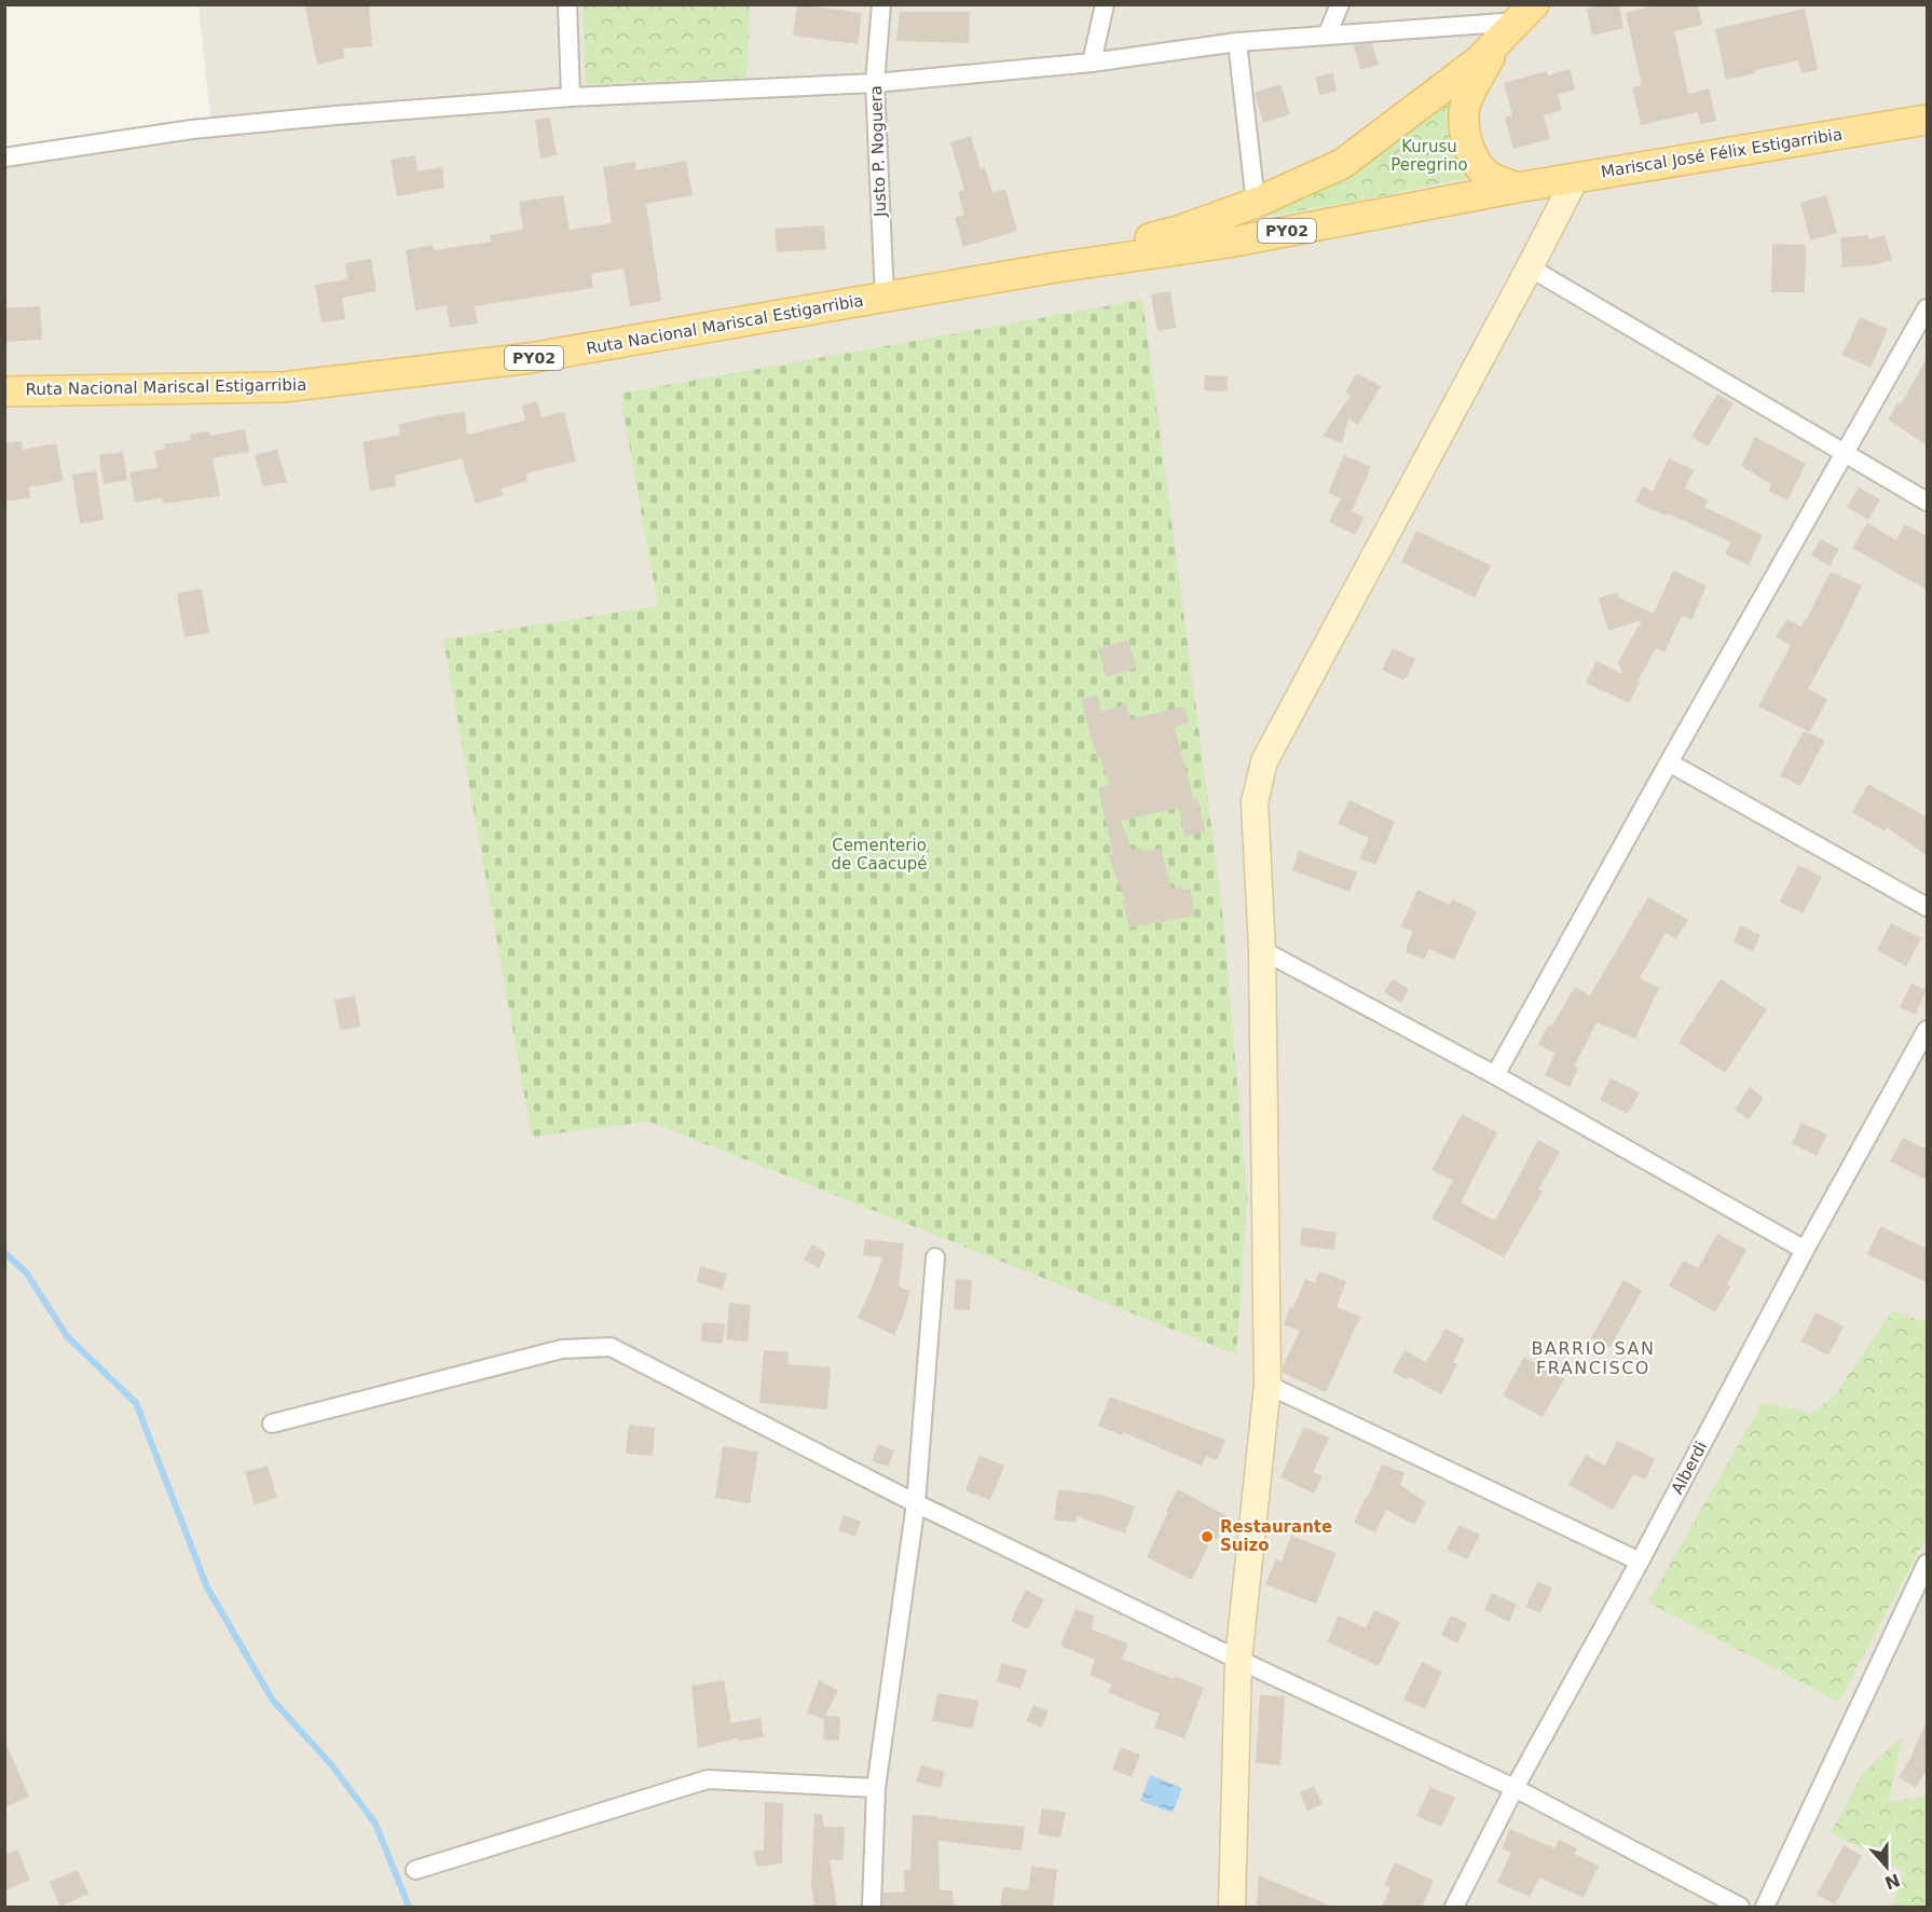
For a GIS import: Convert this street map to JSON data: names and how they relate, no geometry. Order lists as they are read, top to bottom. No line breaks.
{"streets":{"main road":["Mariscal José Félix Estigarribia","PY02","Ruta Nacional Mariscal Estigarribia"],"street":["Justo P. Noguera","Alberdi"]},"crossings":[["Justo P. Noguera","Ruta Nacional Mariscal Estigarribia"],["Mariscal José Félix Estigarribia","Ruta Nacional Mariscal Estigarribia"]],"districts":["BARRIO SAN FRANCISCO"],"parks":["Kurusu Peregrino","Cementerio de Caacupé"],"places":["Restaurante Suizo"],"north":"bottom"}
